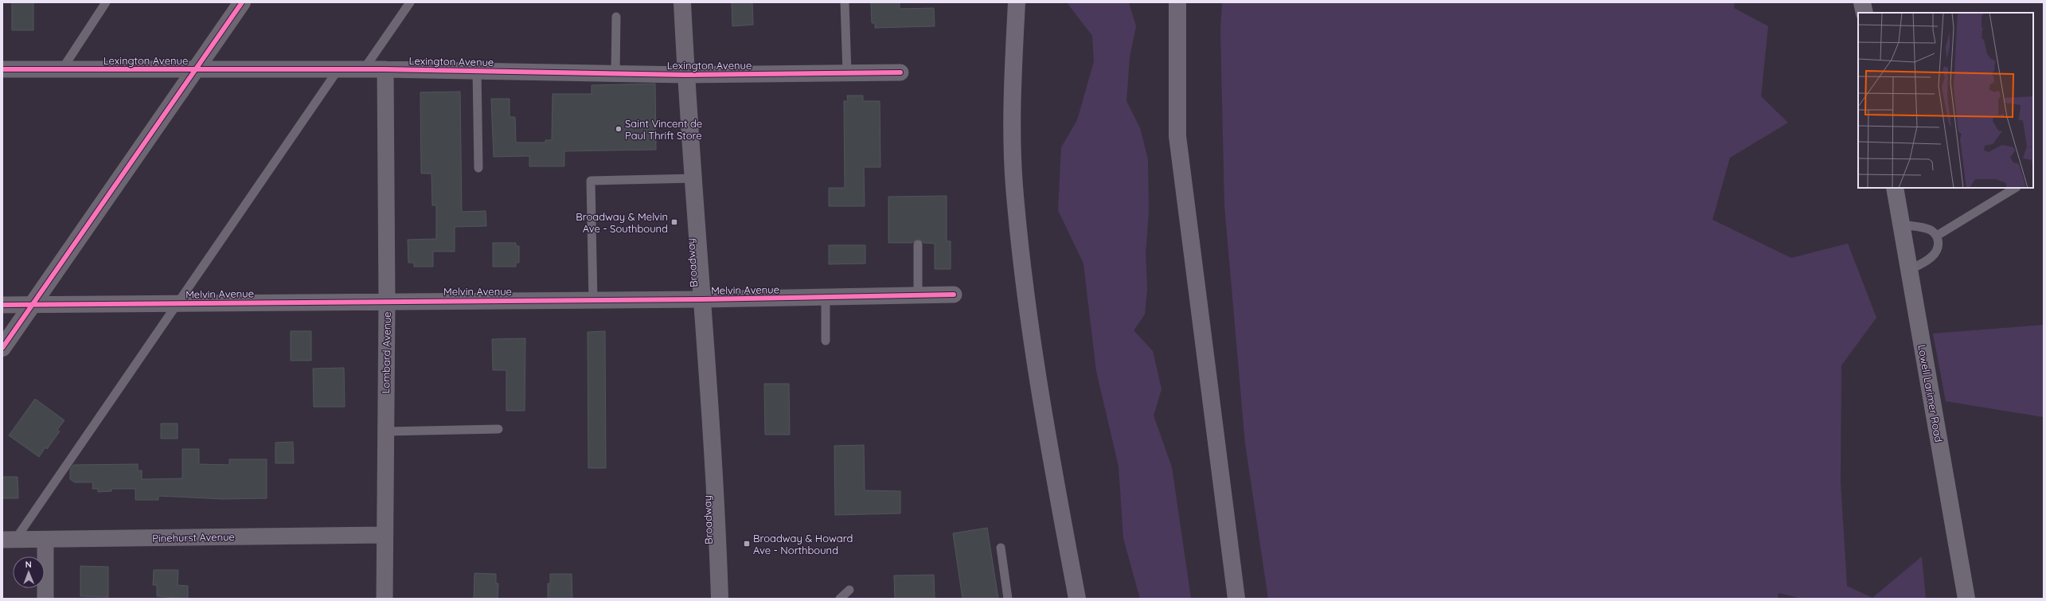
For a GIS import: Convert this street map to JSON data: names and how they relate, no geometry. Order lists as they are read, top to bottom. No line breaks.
{"streets":{"main road":["Lowell Larimer Road"],"street":["Lexington Avenue","Broadway","Melvin Avenue","Lombard Avenue","Pinehurst Avenue"]},"crossings":[["Lexington Avenue","Broadway"],["Lexington Avenue","Lombard Avenue"],["Broadway","Melvin Avenue"],["Melvin Avenue","Lombard Avenue"],["Lombard Avenue","Pinehurst Avenue"]],"places":{"other":["Saint Vincent de Paul Thrift Store"],"transit":["Broadway & Melvin Ave - Southbound","Broadway & Howard Ave - Northbound"]},"north":"top"}
